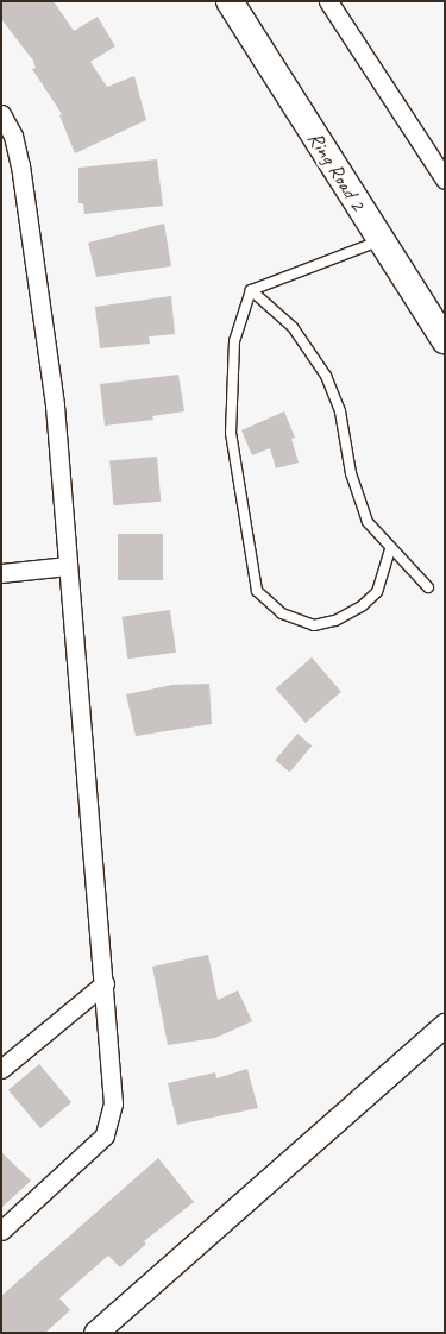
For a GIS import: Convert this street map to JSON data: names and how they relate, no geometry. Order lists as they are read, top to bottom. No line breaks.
{"streets":{"main road":["Ring Road 2"]}}
